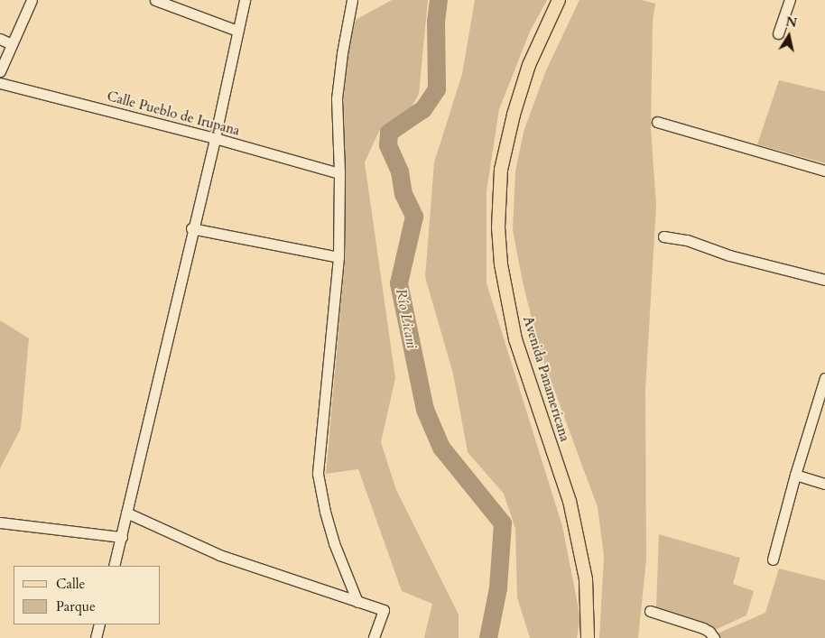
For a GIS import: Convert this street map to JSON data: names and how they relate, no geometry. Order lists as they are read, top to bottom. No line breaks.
{"streets":{"main road":["Avenida Panamericana"],"street":["Calle Pueblo de Irupana"]},"water":["Río Licani"],"legend":["Calle","Parque"],"north":"top"}
